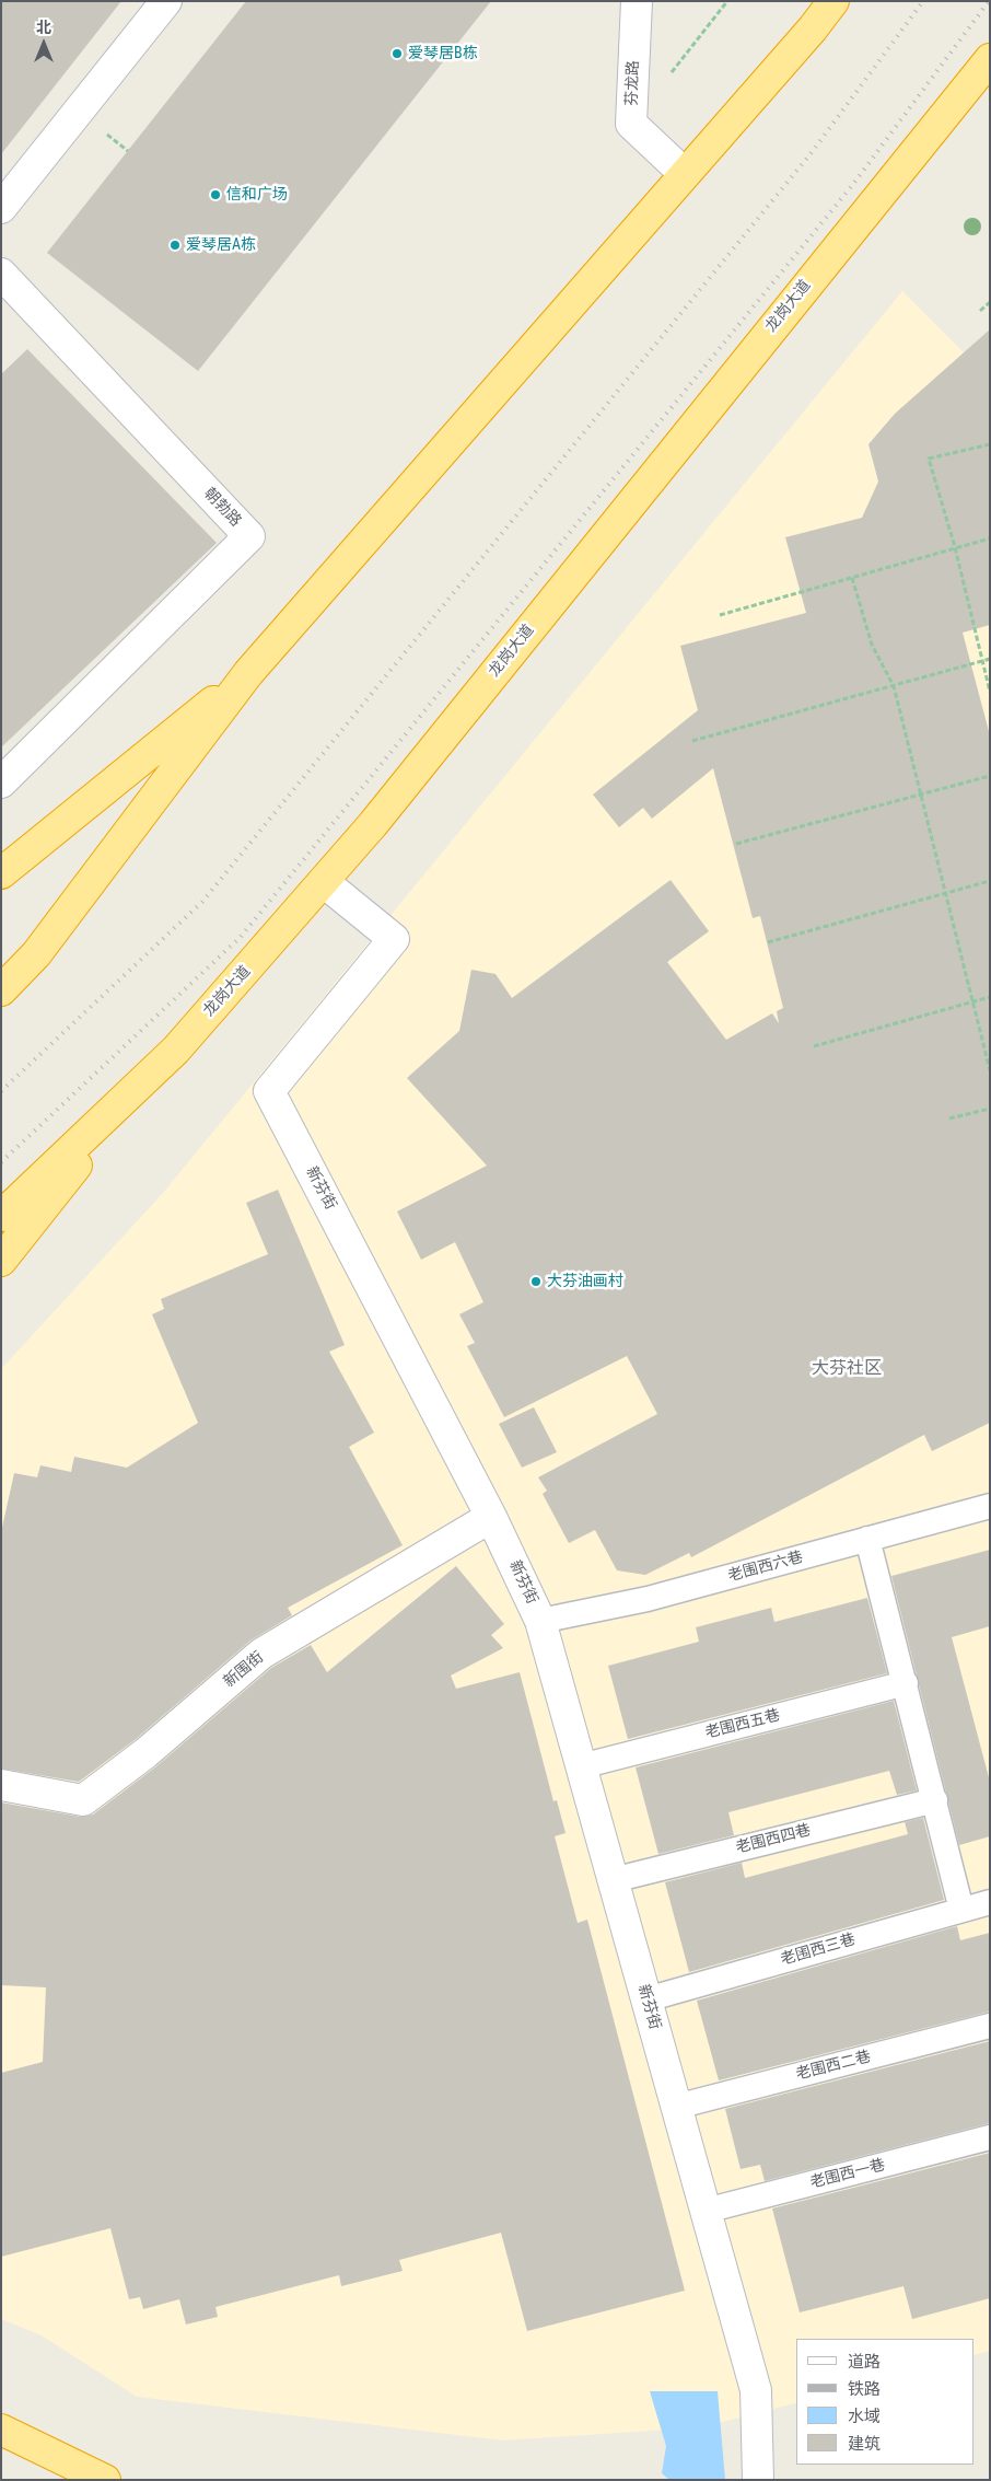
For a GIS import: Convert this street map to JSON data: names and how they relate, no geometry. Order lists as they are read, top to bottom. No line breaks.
{"streets":{"highway":["龙岗大道"],"street":["芬龙路","朝勃路","新芬街","新围街"],"lane":["老围西六巷","老围西五巷","老围西四巷","老围西三巷","老围西二巷","老围西一巷"]},"crossings":[["龙岗大道","新芬街"],["新芬街","老围西六巷"],["新芬街","新围街"],["新芬街","老围西五巷"],["新芬街","老围西四巷"],["新芬街","老围西三巷"],["新芬街","老围西二巷"],["新芬街","老围西一巷"]],"districts":["大芬社区"],"places":["爱琴居B栋","信和广场","爱琴居A栋","大芬油画村"],"legend":["道路","铁路","水域","建筑"],"north":"top"}
